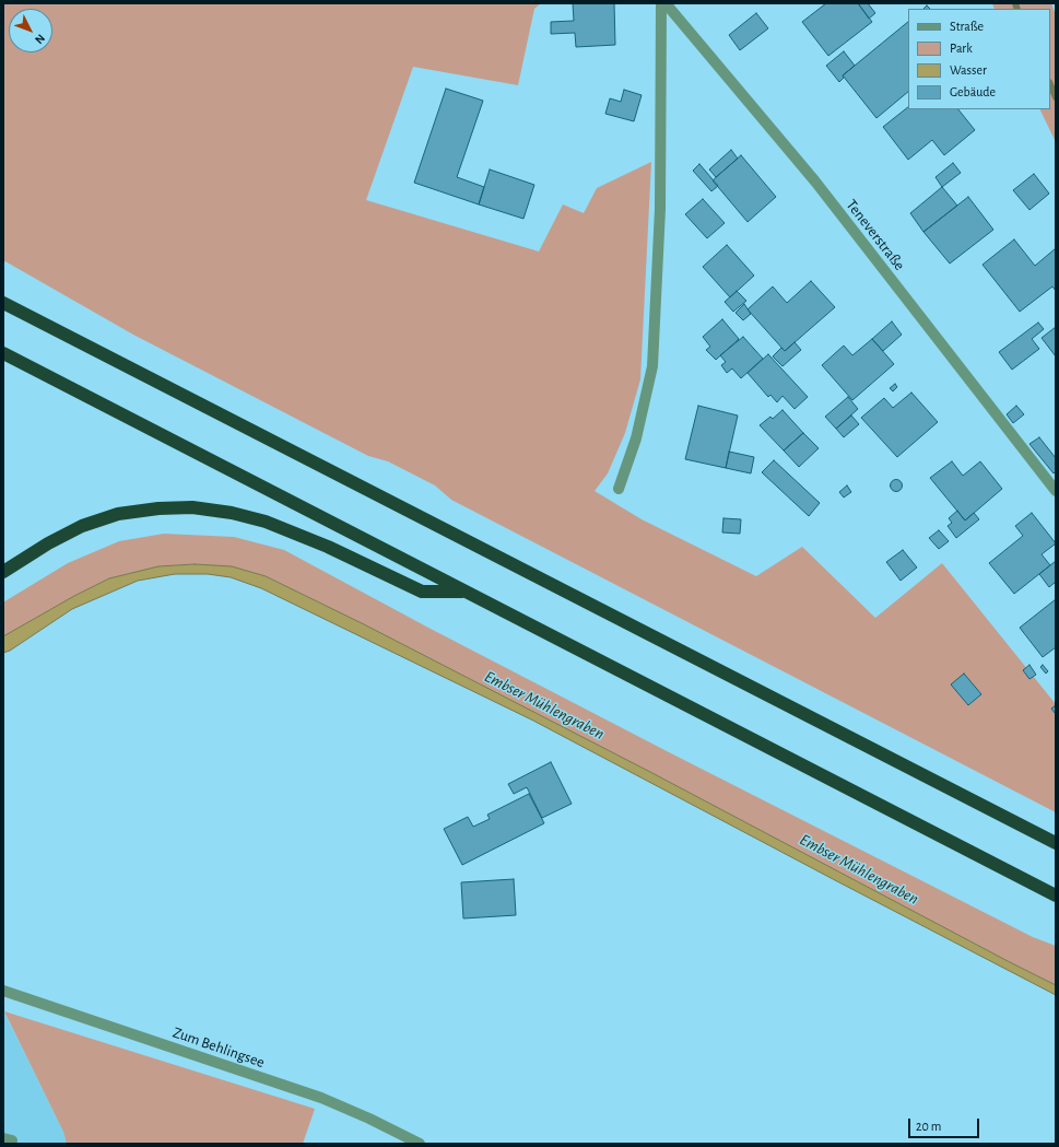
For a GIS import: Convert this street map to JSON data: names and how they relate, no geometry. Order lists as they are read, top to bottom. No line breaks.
{"streets":{"street":["Teneverstraße","Zum Behlingsee"]},"water":["Embser Mühlengraben"],"legend":["Straße","Park","Wasser","Gebäude"],"scale_bar":"20 m","north":"bottom right"}
